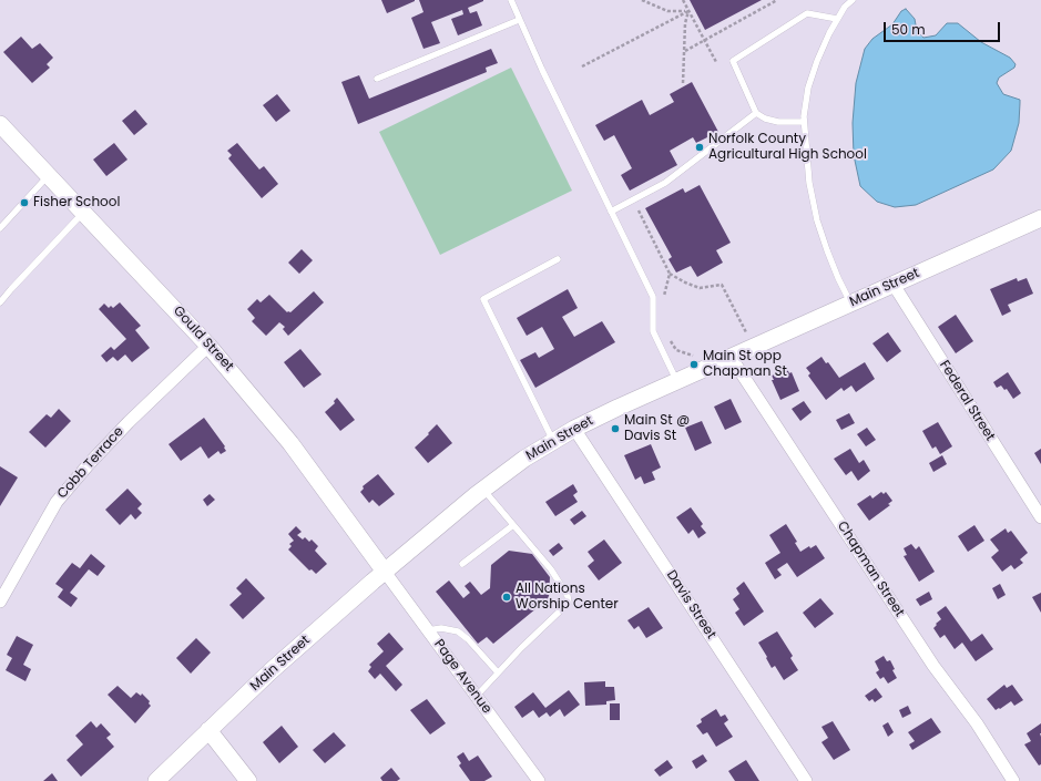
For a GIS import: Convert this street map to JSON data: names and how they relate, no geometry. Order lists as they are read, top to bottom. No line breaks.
{"streets":{"main road":["Main Street","Gould Street"],"street":["Federal Street","Cobb Terrace","Chapman Street","Davis Street","Page Avenue"]},"crossings":[["Main Street","Gould Street"],["Main Street","Federal Street"],["Main Street","Chapman Street"],["Main Street","Davis Street"],["Main Street","Page Avenue"],["Gould Street","Cobb Terrace"],["Gould Street","Page Avenue"]],"places":["Norfolk County Agricultural High School","Fisher School","Main St opp Chapman St","Main St @ Davis St","All Nations Worship Center"],"scale_bar":"50 m"}
